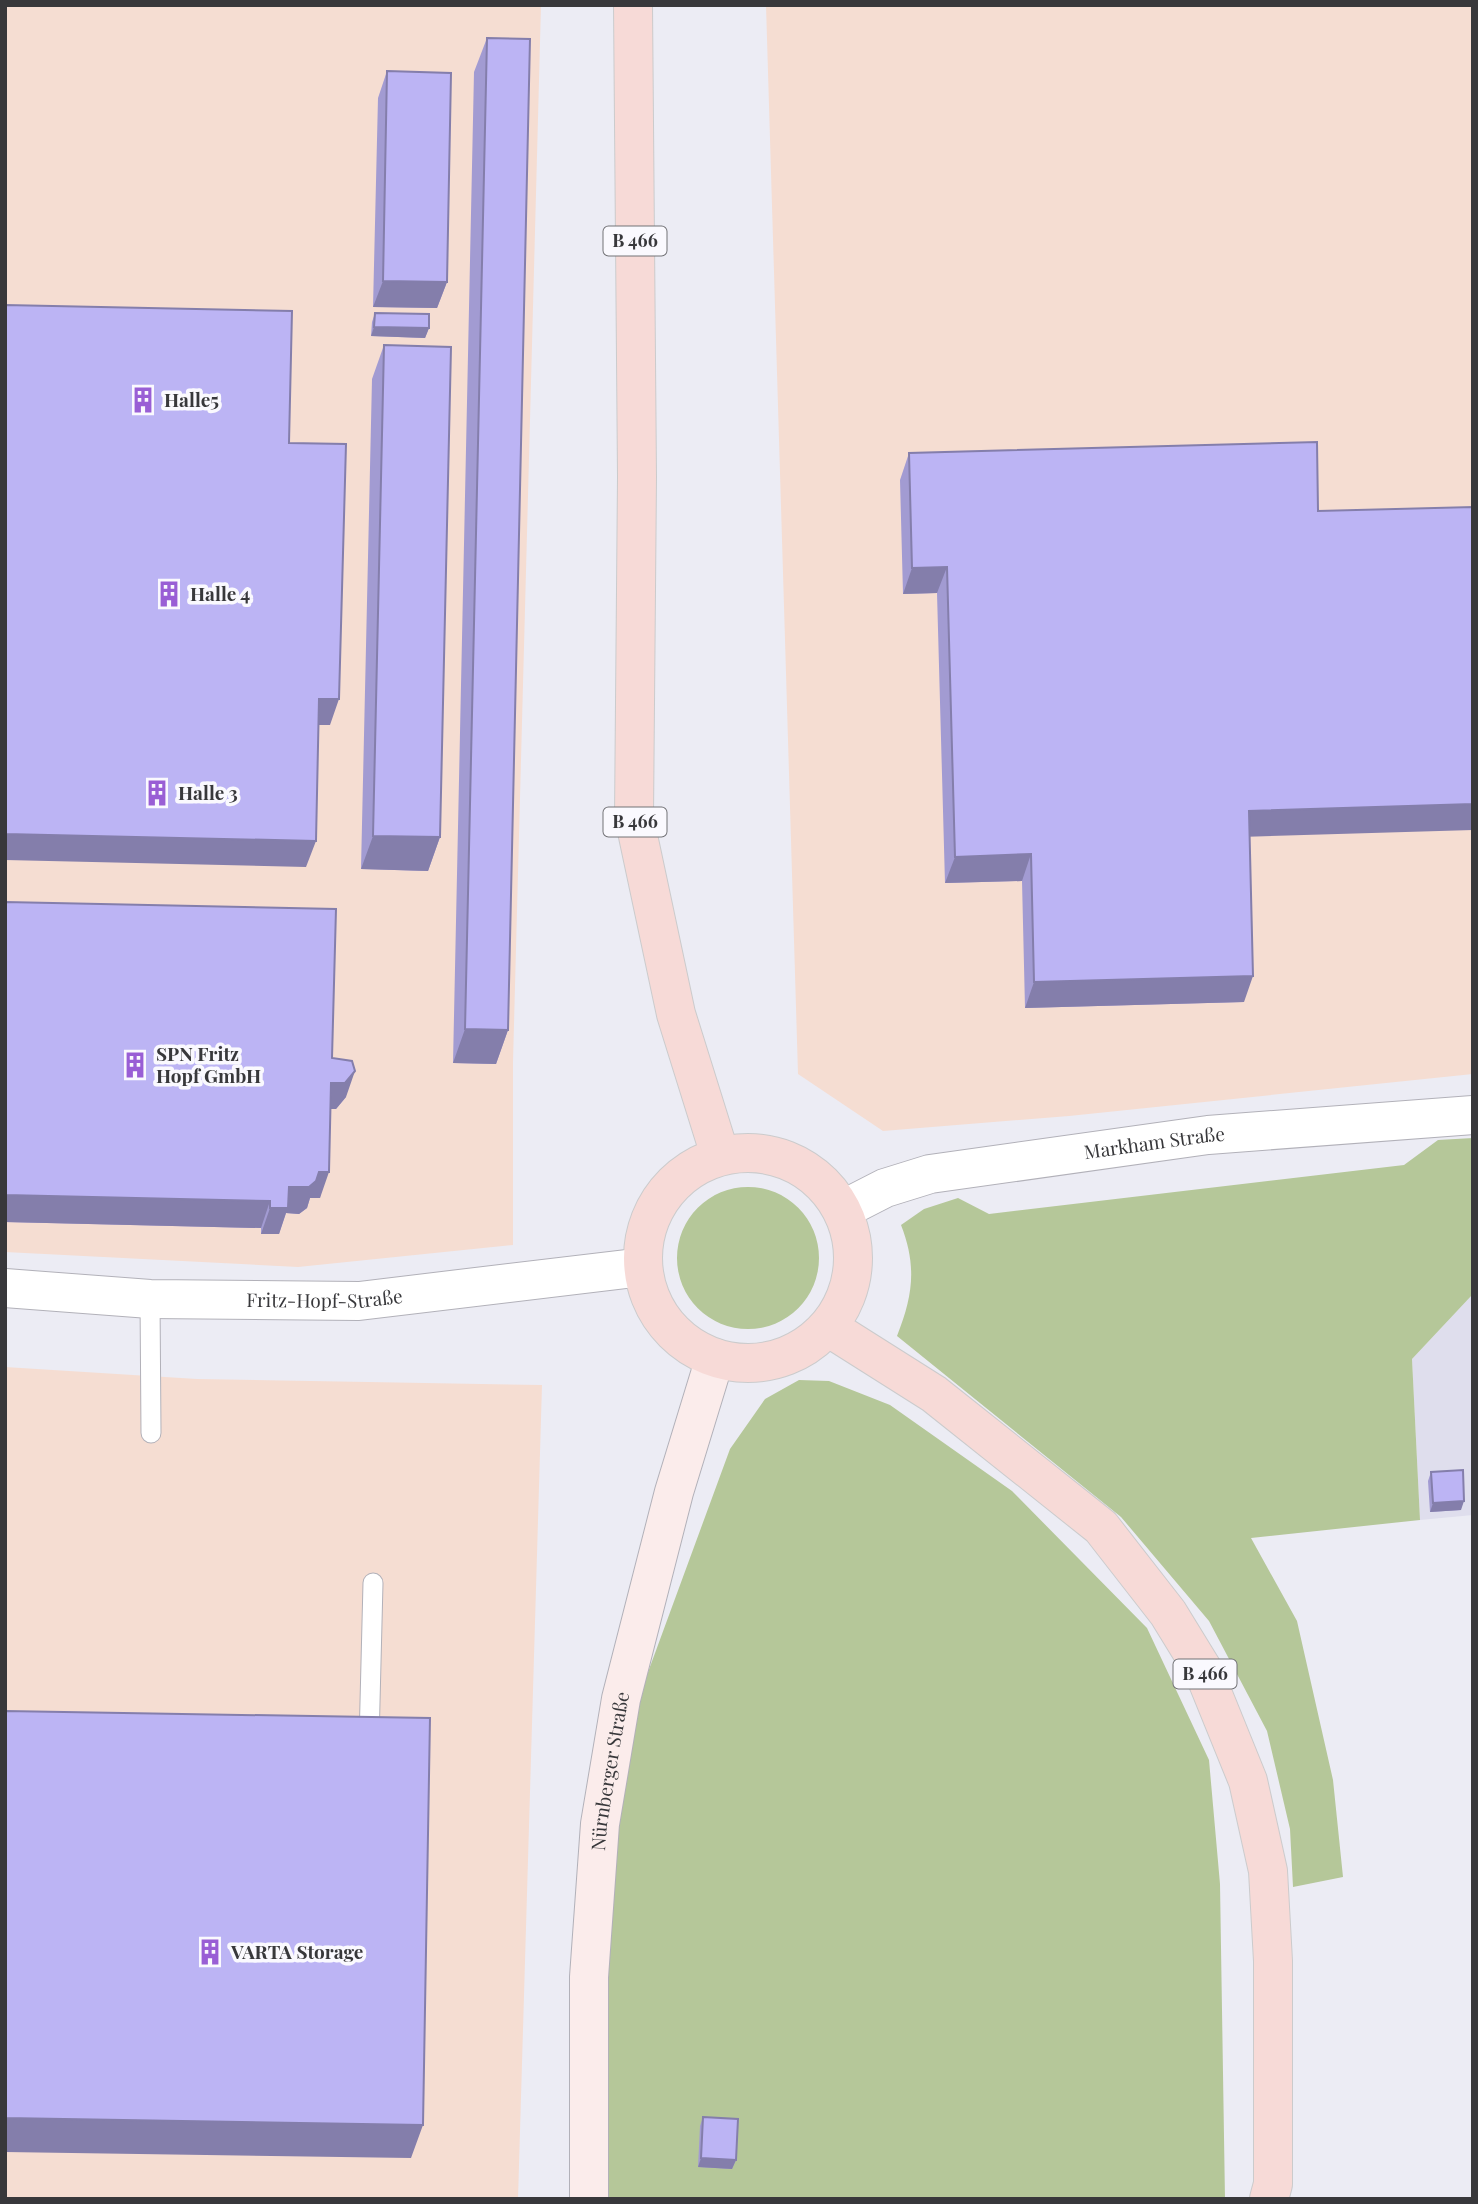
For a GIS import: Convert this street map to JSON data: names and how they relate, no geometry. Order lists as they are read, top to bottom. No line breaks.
{"streets":{"main road":["B 466","Nürnberger Straße"],"street":["Markham Straße","Fritz-Hopf-Straße"]},"crossings":[["B 466","Markham Straße"],["B 466","Fritz-Hopf-Straße"],["B 466","Nürnberger Straße"],["Markham Straße","Fritz-Hopf-Straße"],["Markham Straße","Nürnberger Straße"],["Fritz-Hopf-Straße","Nürnberger Straße"]],"places":{"building":["Halle5","Halle 4","Halle 3","SPN Fritz Hopf GmbH","VARTA Storage"]}}
